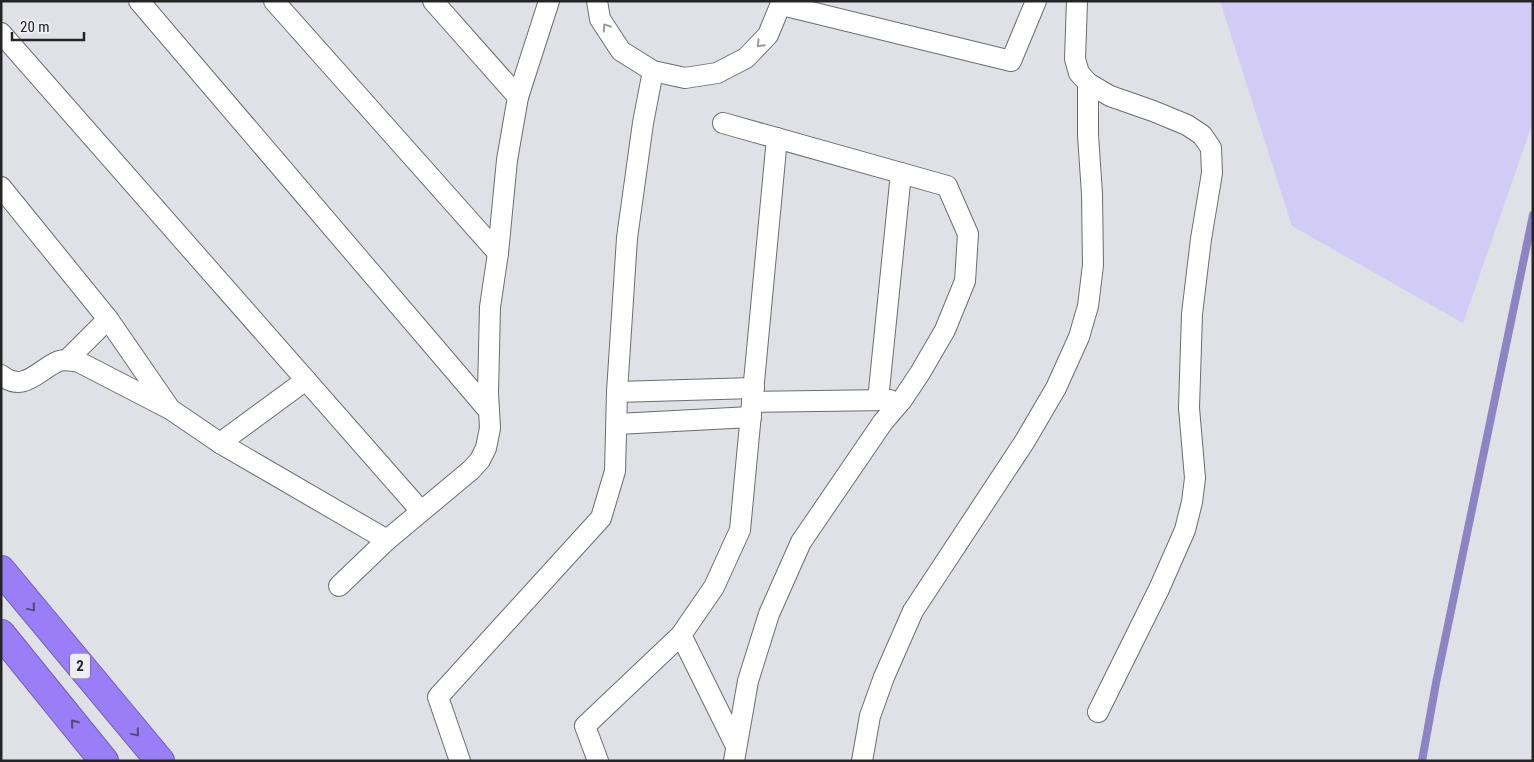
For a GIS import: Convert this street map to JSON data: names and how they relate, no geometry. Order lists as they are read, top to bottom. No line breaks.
{"streets":{"highway":["2"]},"scale_bar":"20 m"}
